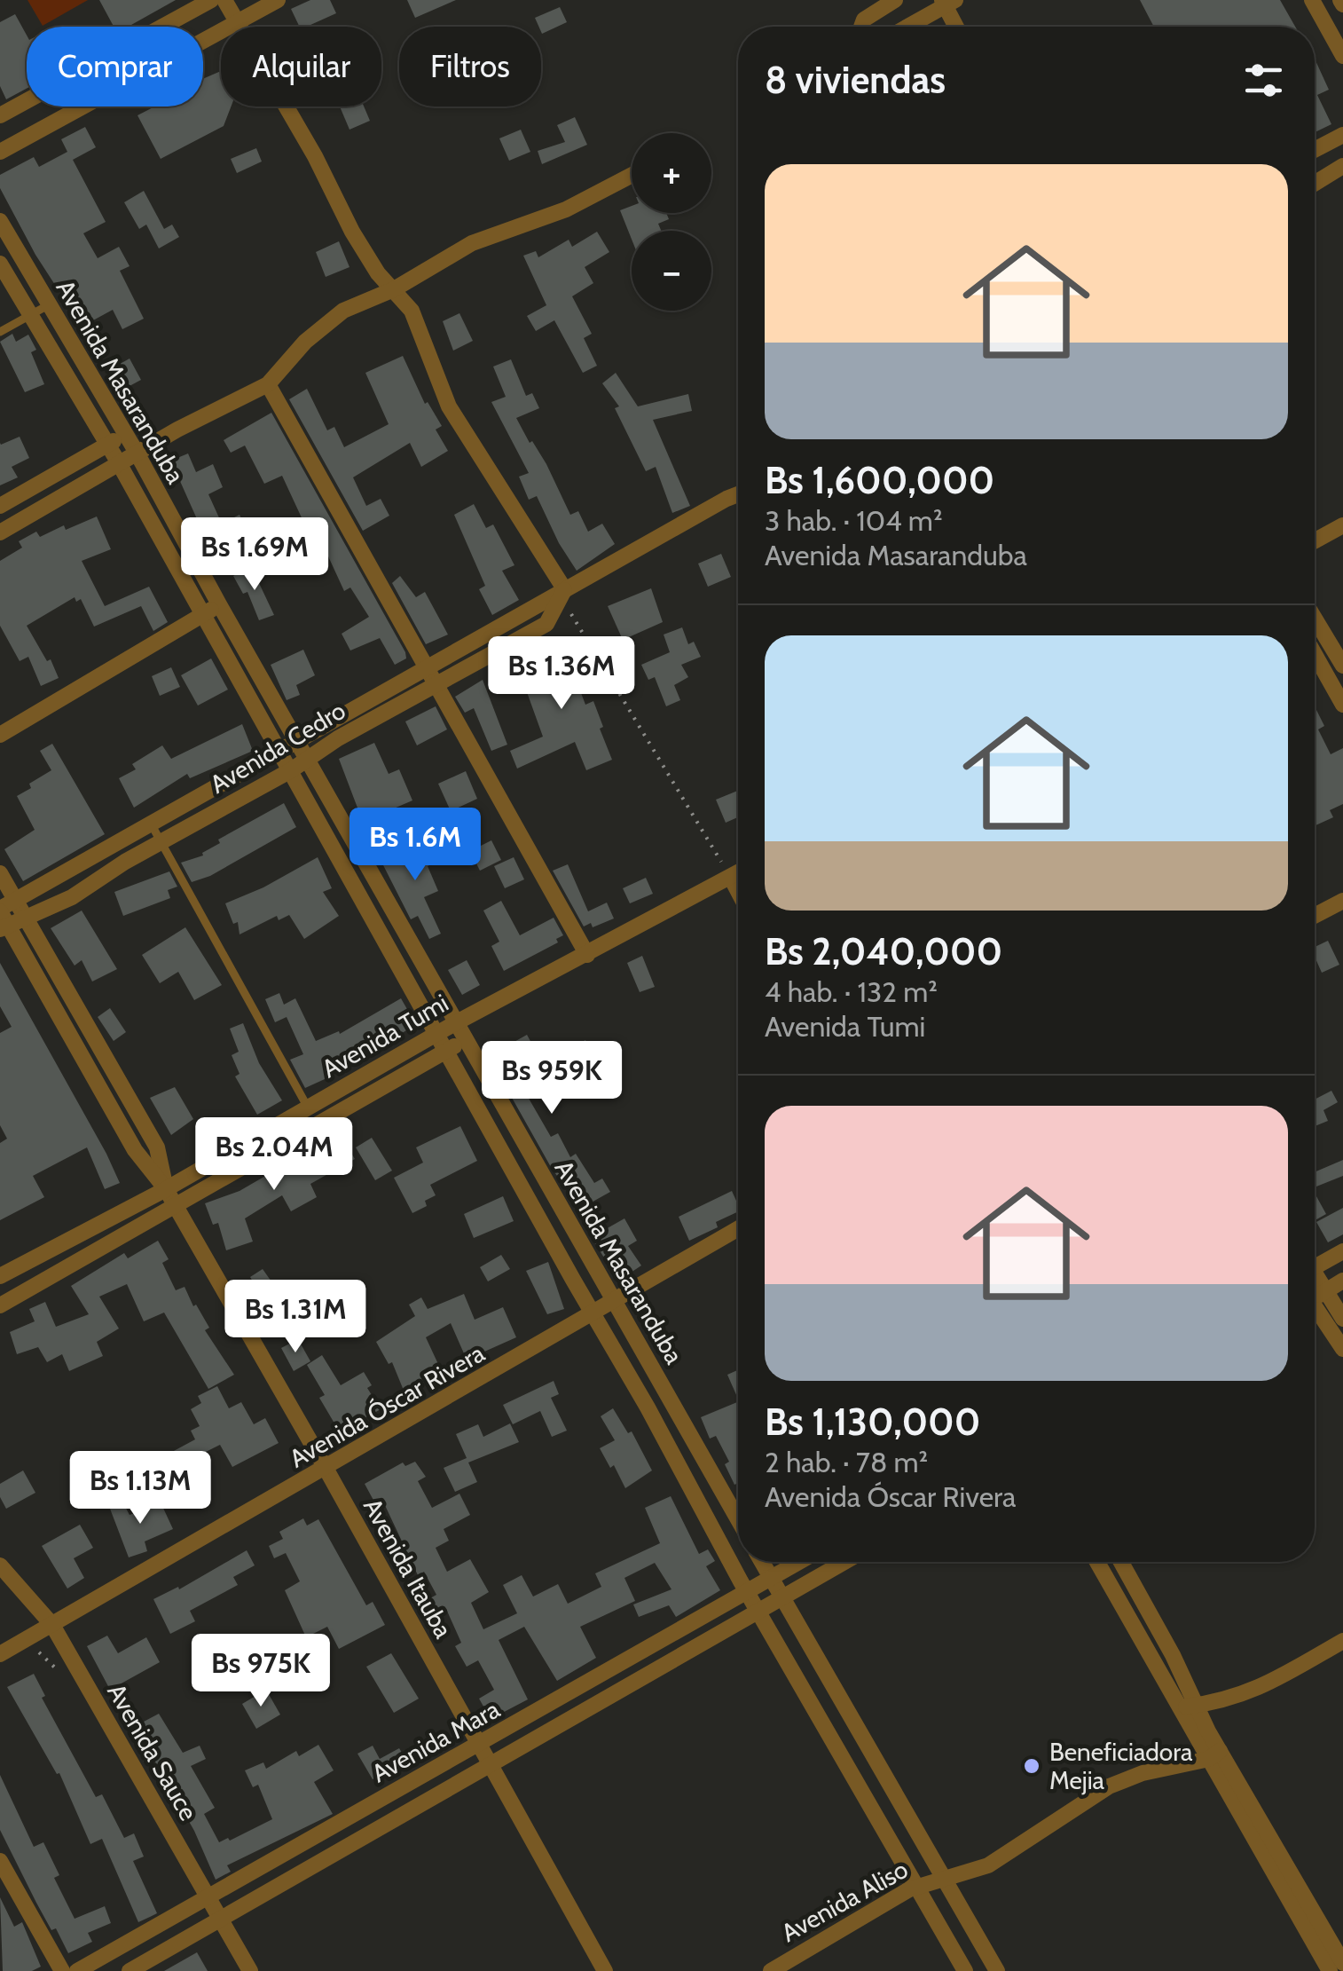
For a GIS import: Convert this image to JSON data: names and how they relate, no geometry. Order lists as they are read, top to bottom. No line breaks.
{"streets":{"street":["Avenida Masaranduba","Avenida Cedro","Avenida Tumi","Avenida Óscar Rivera","Avenida Itauba","Avenida Mara","Avenida Sauce","Avenida Aliso"]},"crossings":[["Avenida Masaranduba","Avenida Cedro"],["Avenida Masaranduba","Avenida Tumi"],["Avenida Masaranduba","Avenida Óscar Rivera"],["Avenida Cedro","Avenida Itauba"],["Avenida Tumi","Avenida Itauba"],["Avenida Óscar Rivera","Avenida Itauba"],["Avenida Óscar Rivera","Avenida Sauce"],["Avenida Itauba","Avenida Mara"],["Avenida Mara","Avenida Sauce"]],"places":["Beneficiadora Mejia"],"page":{"chip":["Comprar","Alquilar","Filtros"],"heading":"8 viviendas","map_buttons":["+","−"],"list":[{"name":"Bs 1,600,000","note":"3 hab. · 104 m² · Avenida Masaranduba"},{"name":"Bs 2,040,000","note":"4 hab. · 132 m² · Avenida Tumi"},{"name":"Bs 1,130,000","note":"2 hab. · 78 m² · Avenida Óscar Rivera"}],"price":["Bs 1.69M","Bs 1.36M","Bs 1.6M","Bs 959K","Bs 2.04M","Bs 1.31M","Bs 1.13M","Bs 975K"]}}
